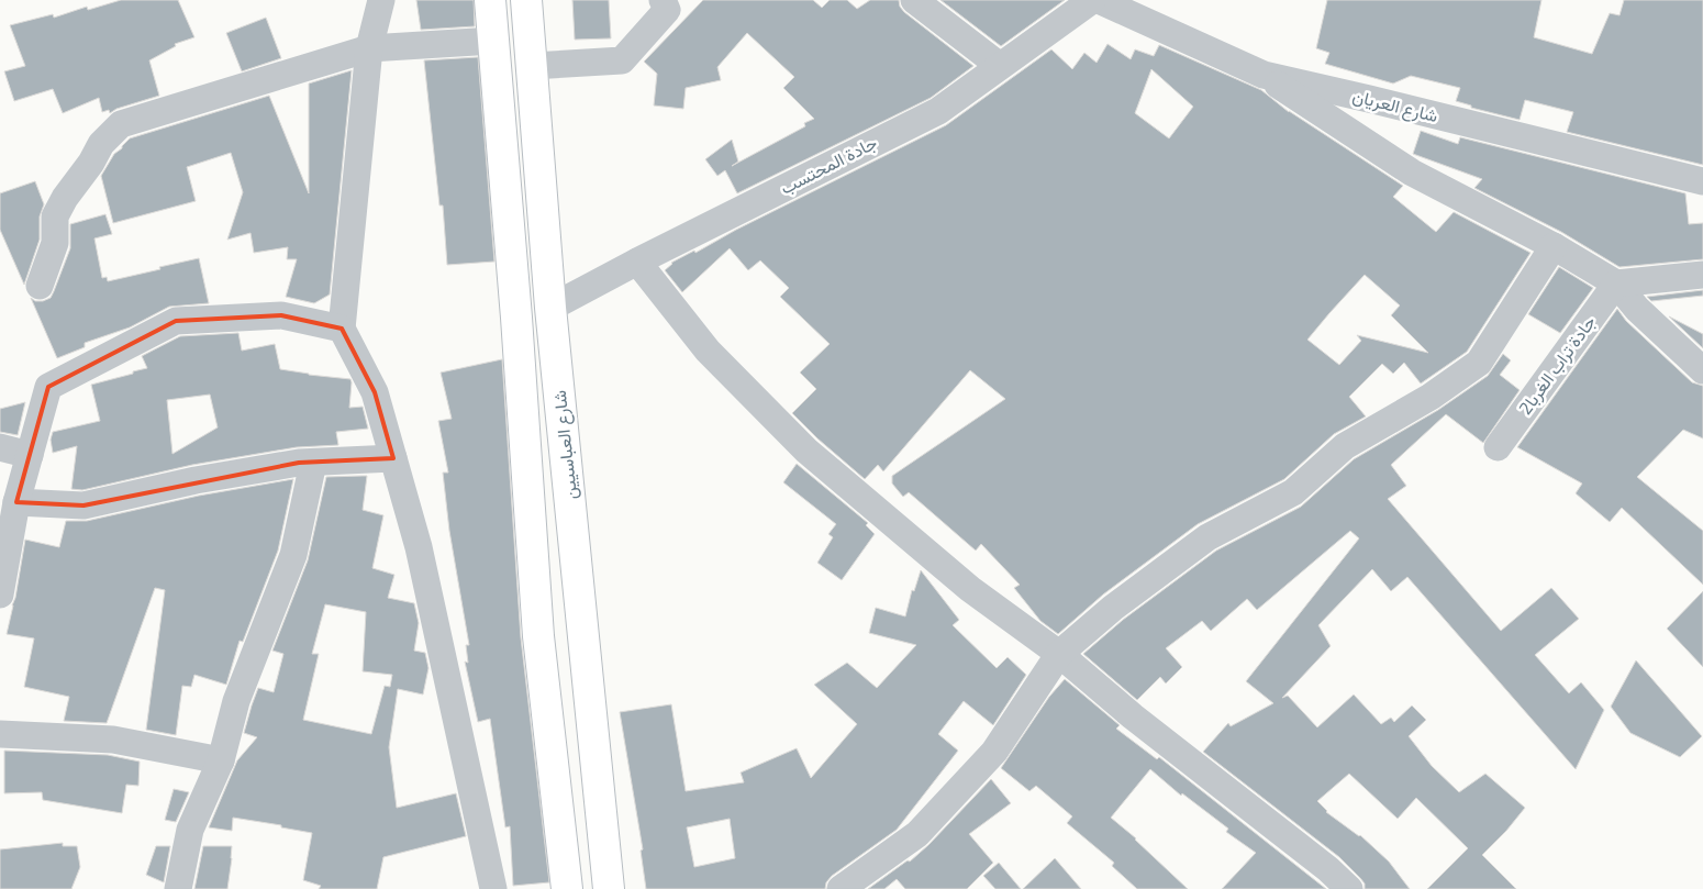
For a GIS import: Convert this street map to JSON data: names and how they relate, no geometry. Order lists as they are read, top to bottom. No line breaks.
{"streets":{"main road":["شارع العباسيين"],"street":["شارع العريان","جادة المحتسب","جادة تراب الغربا2"]},"crossings":[["جادة المحتسب","شارع العباسيين"]]}
